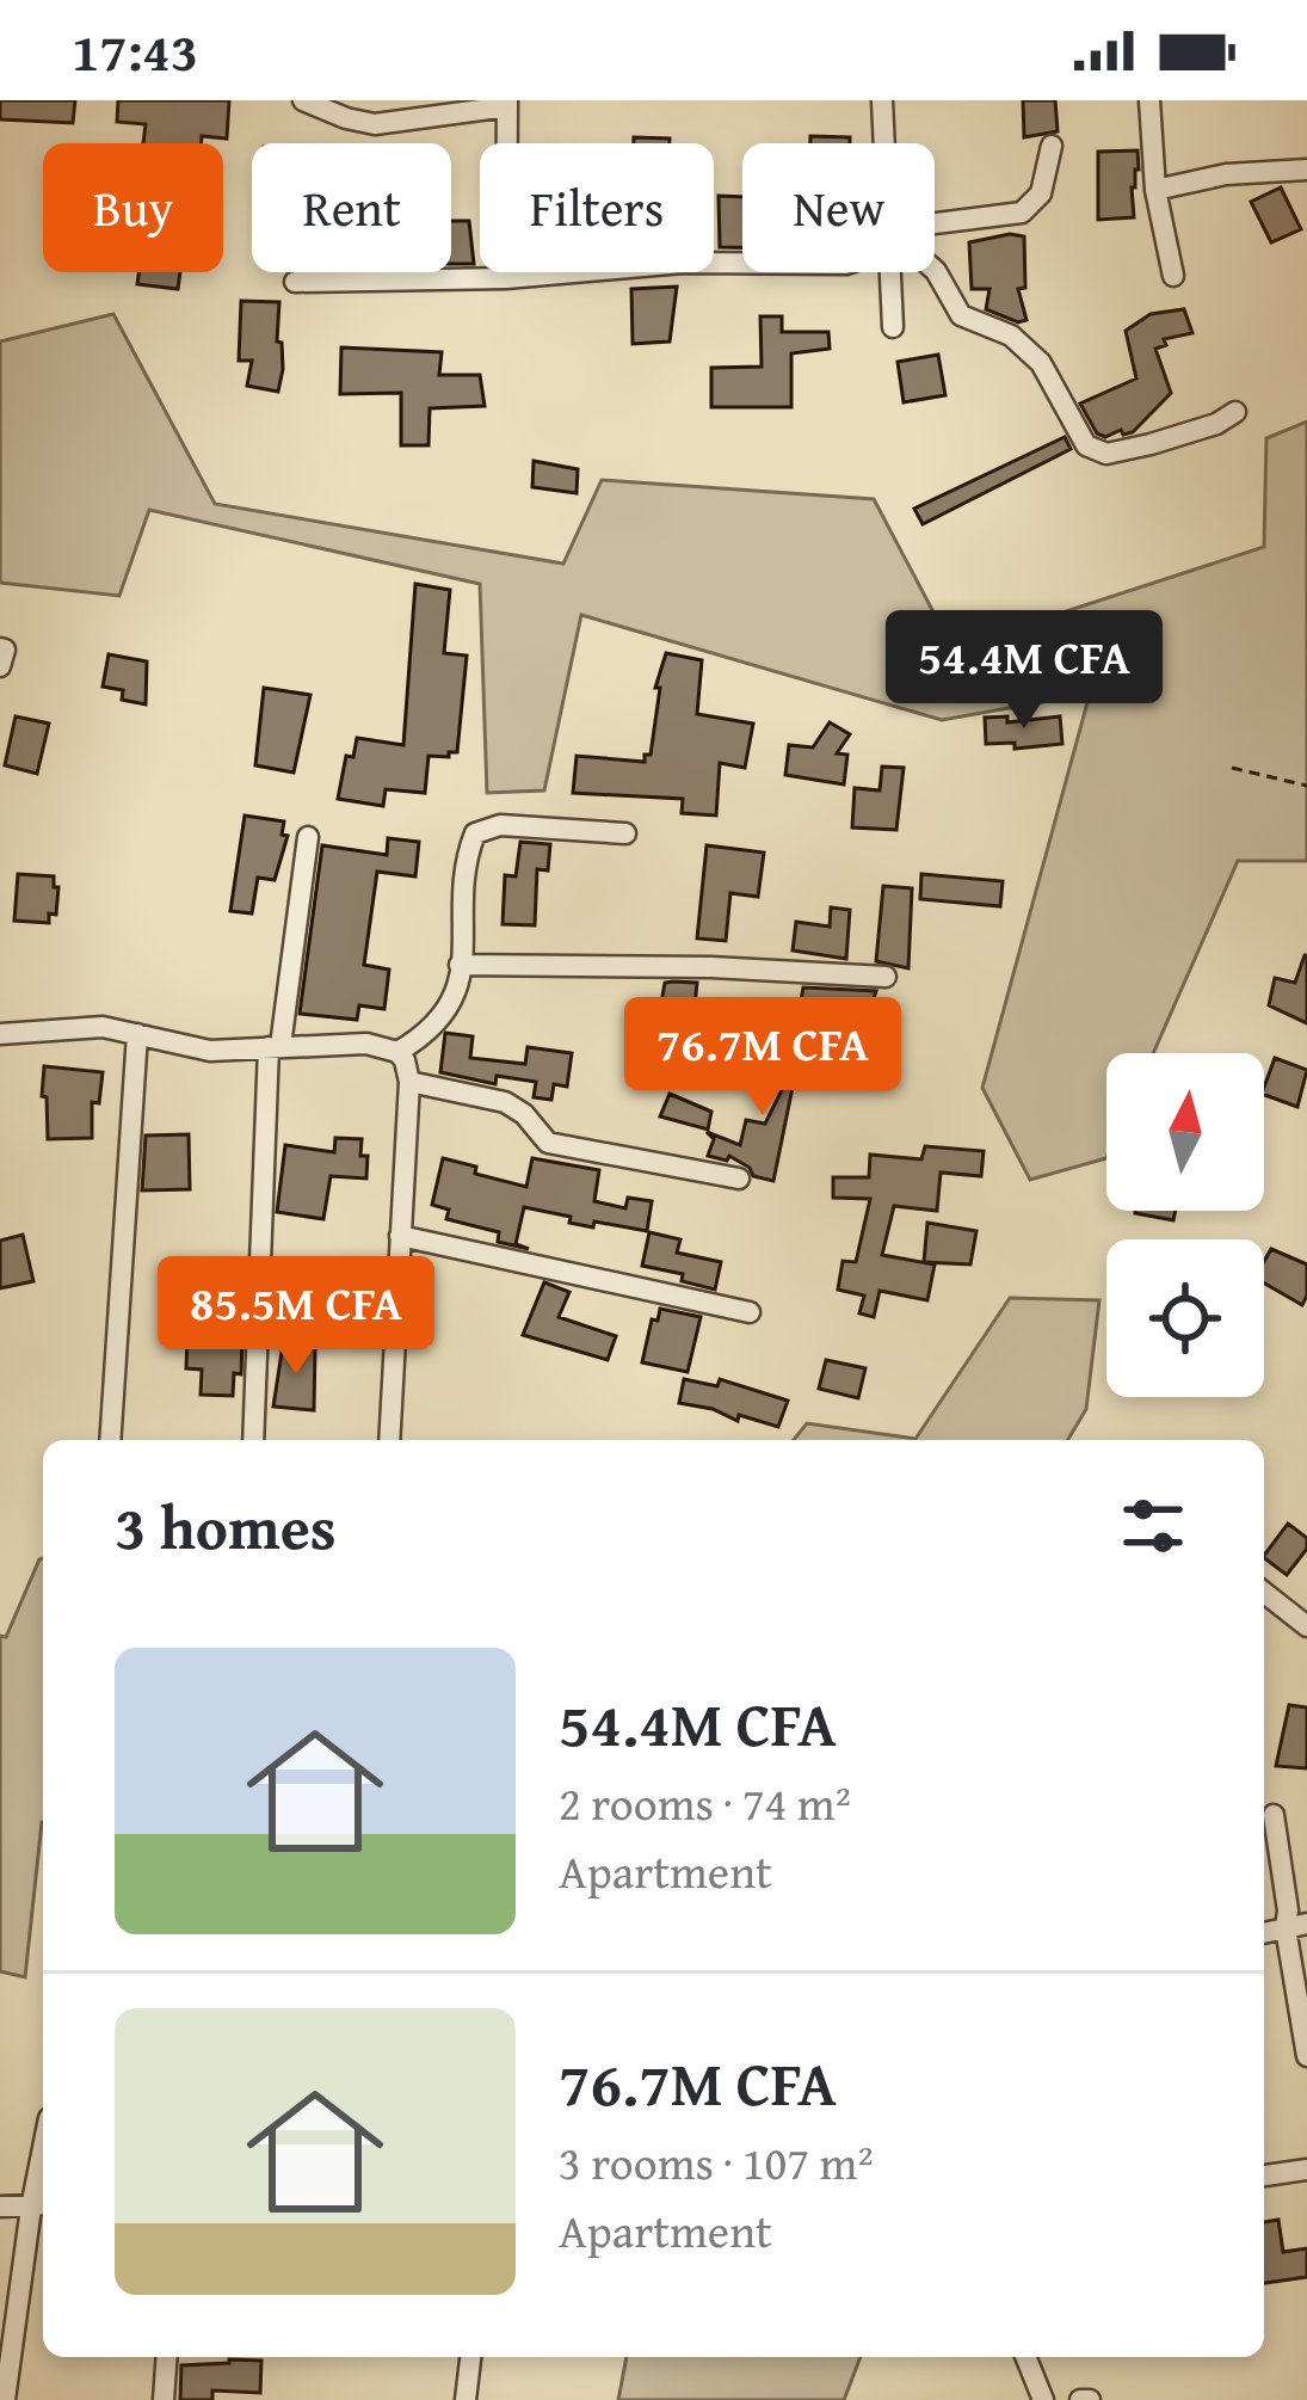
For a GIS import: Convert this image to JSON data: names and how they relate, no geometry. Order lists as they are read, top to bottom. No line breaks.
{"north":"top","page":{"status":"17:43","chip":["Buy","Rent","Filters","New"],"price":["54.4M CFA","76.7M CFA","85.5M CFA"],"heading":"3 homes","list":[{"name":"54.4M CFA","note":"2 rooms · 74 m² · Apartment"},{"name":"76.7M CFA","note":"3 rooms · 107 m² · Apartment"}]}}
